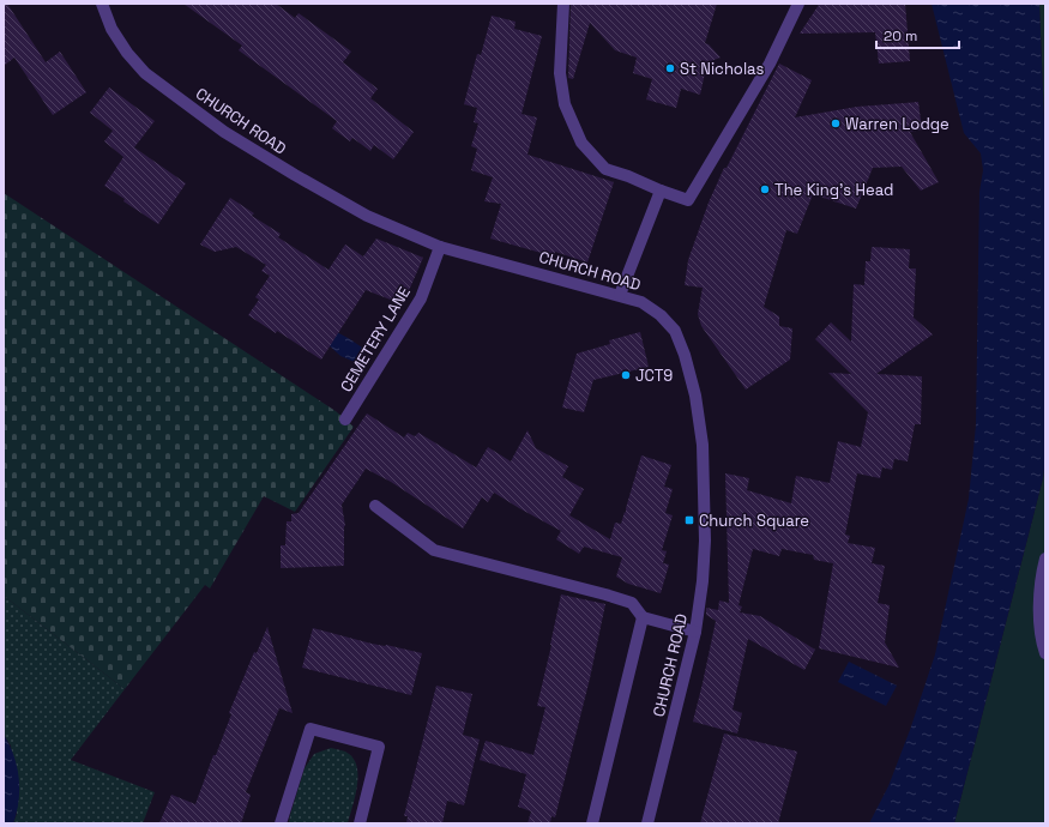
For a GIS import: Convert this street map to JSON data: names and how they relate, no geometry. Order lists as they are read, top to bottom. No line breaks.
{"streets":{"street":["CHURCH ROAD","CEMETERY LANE"]},"crossings":[["CHURCH ROAD","CEMETERY LANE"]],"places":{"other":["St Nicholas","Warren Lodge","The King's Head","JCT9"],"transit":["Church Square"]},"scale_bar":"20 m"}
